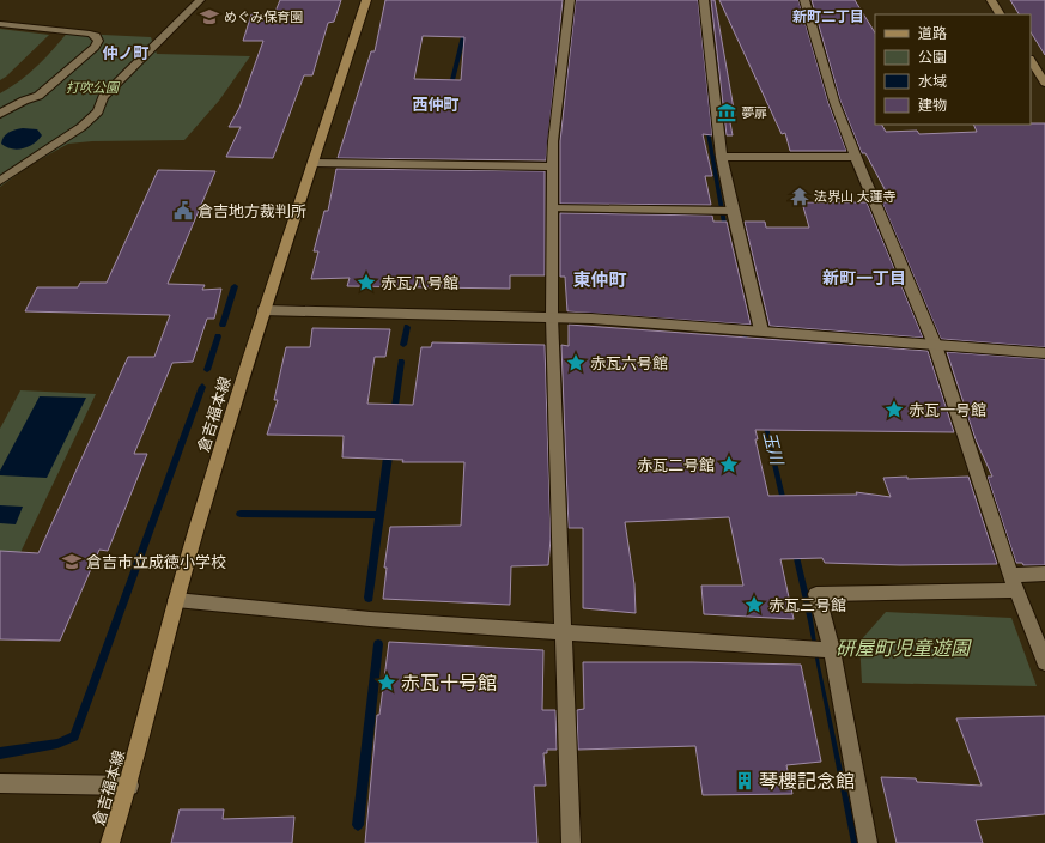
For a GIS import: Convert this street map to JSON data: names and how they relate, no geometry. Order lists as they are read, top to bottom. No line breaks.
{"streets":{"main road":["倉吉福本線"]},"districts":["新町二丁目","仲ノ町","西仲町","新町一丁目","東仲町"],"water":["玉川"],"parks":["打吹公園","研屋町児童遊園"],"places":{"school or university":["めぐみ保育園","倉吉市立成徳小学校"],"museum":["夢扉"],"temple":["法界山 大蓮寺"],"public building":["倉吉地方裁判所"],"place":["赤瓦八号館","赤瓦六号館","赤瓦一号館","赤瓦二号館","赤瓦三号館","赤瓦十号館"],"building":["琴櫻記念館"]},"legend":["道路","公園","水域","建物"]}
